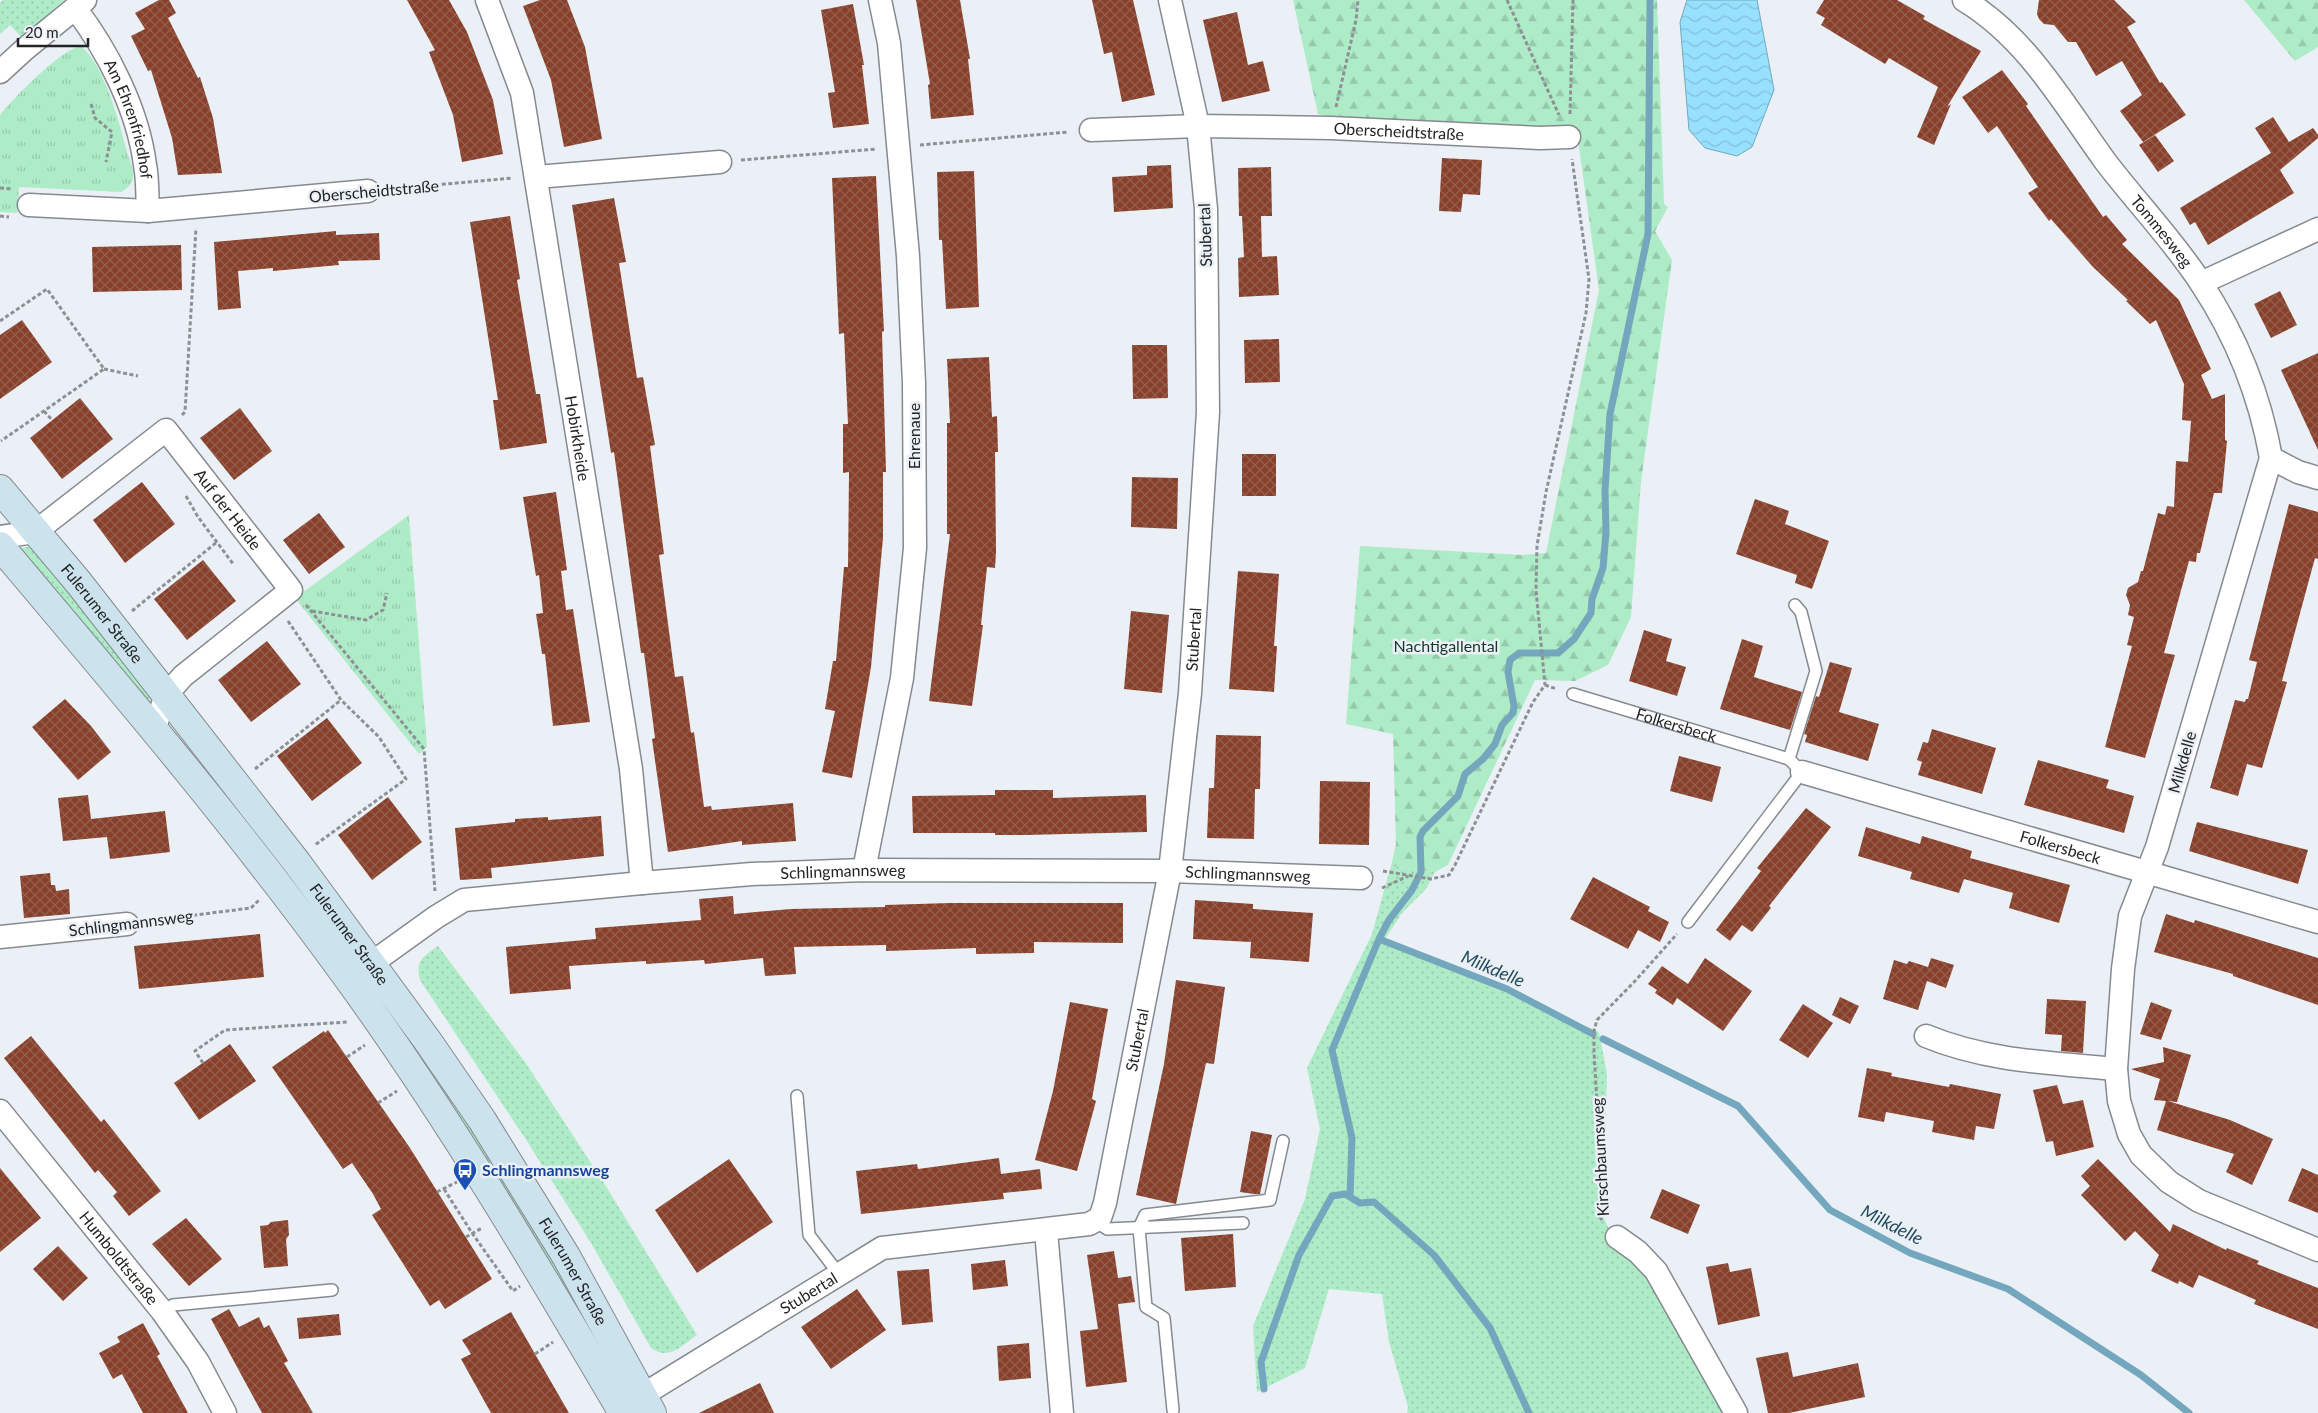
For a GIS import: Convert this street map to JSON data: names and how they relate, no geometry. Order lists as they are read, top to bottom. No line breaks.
{"streets":{"main road":["Fulerumer Straße"],"street":["Am Ehrenfriedhof","Oberscheidtstraße","Tommesweg","Stubertal","Ehrenaue","Hobirkheide","Auf der Heide","Folkersbeck","Milkdelle","Schlingmannsweg","Kirschbaumsweg","Humboldtstraße"]},"crossings":[["Am Ehrenfriedhof","Oberscheidtstraße"],["Oberscheidtstraße","Stubertal"],["Oberscheidtstraße","Hobirkheide"],["Tommesweg","Milkdelle"],["Stubertal","Fulerumer Straße"],["Stubertal","Schlingmannsweg"],["Ehrenaue","Schlingmannsweg"],["Hobirkheide","Schlingmannsweg"],["Auf der Heide","Fulerumer Straße"],["Fulerumer Straße","Schlingmannsweg"],["Folkersbeck","Milkdelle"]],"water":["Milkdelle"],"parks":["Nachtigallental"],"places":{"bus stop":["Schlingmannsweg"]},"scale_bar":"20 m"}
